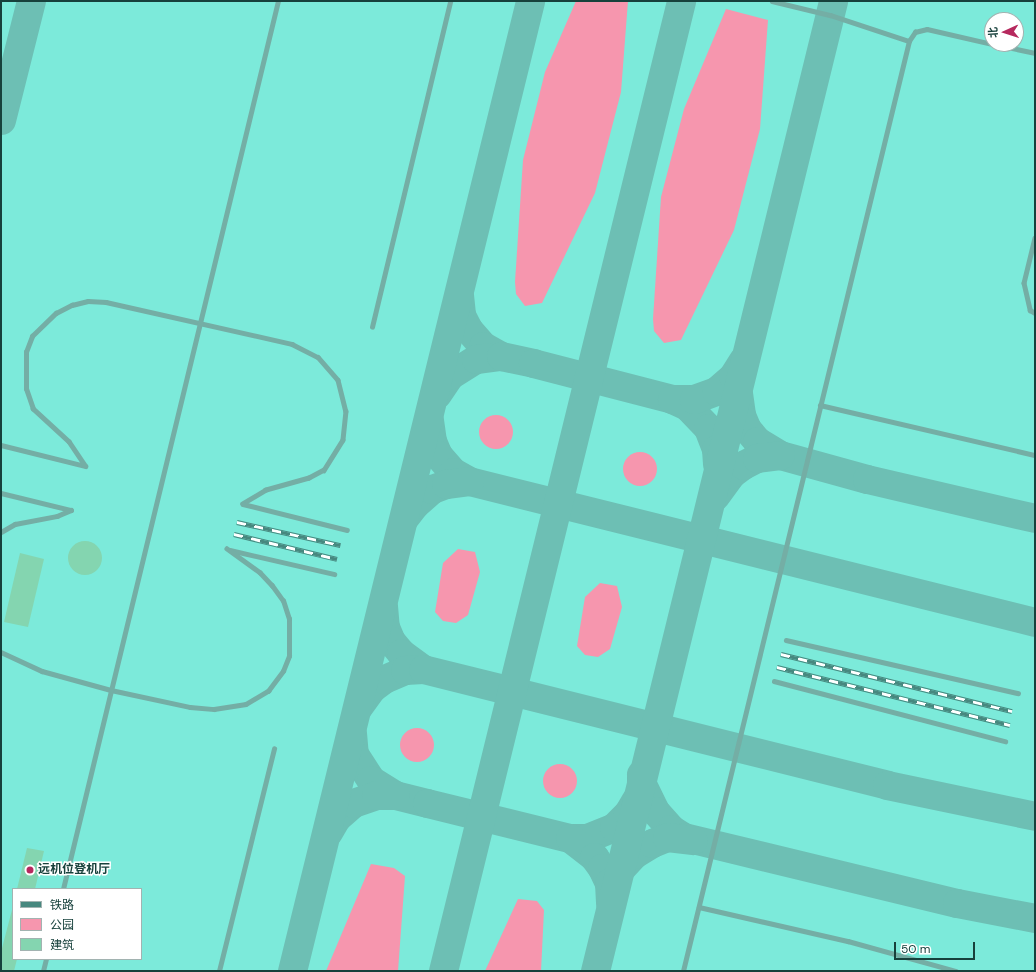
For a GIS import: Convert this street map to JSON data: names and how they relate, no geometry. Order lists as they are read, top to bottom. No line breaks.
{"places":["远机位登机厅"],"legend":["铁路","公园","建筑"],"scale_bar":"50 m","north":"left"}
